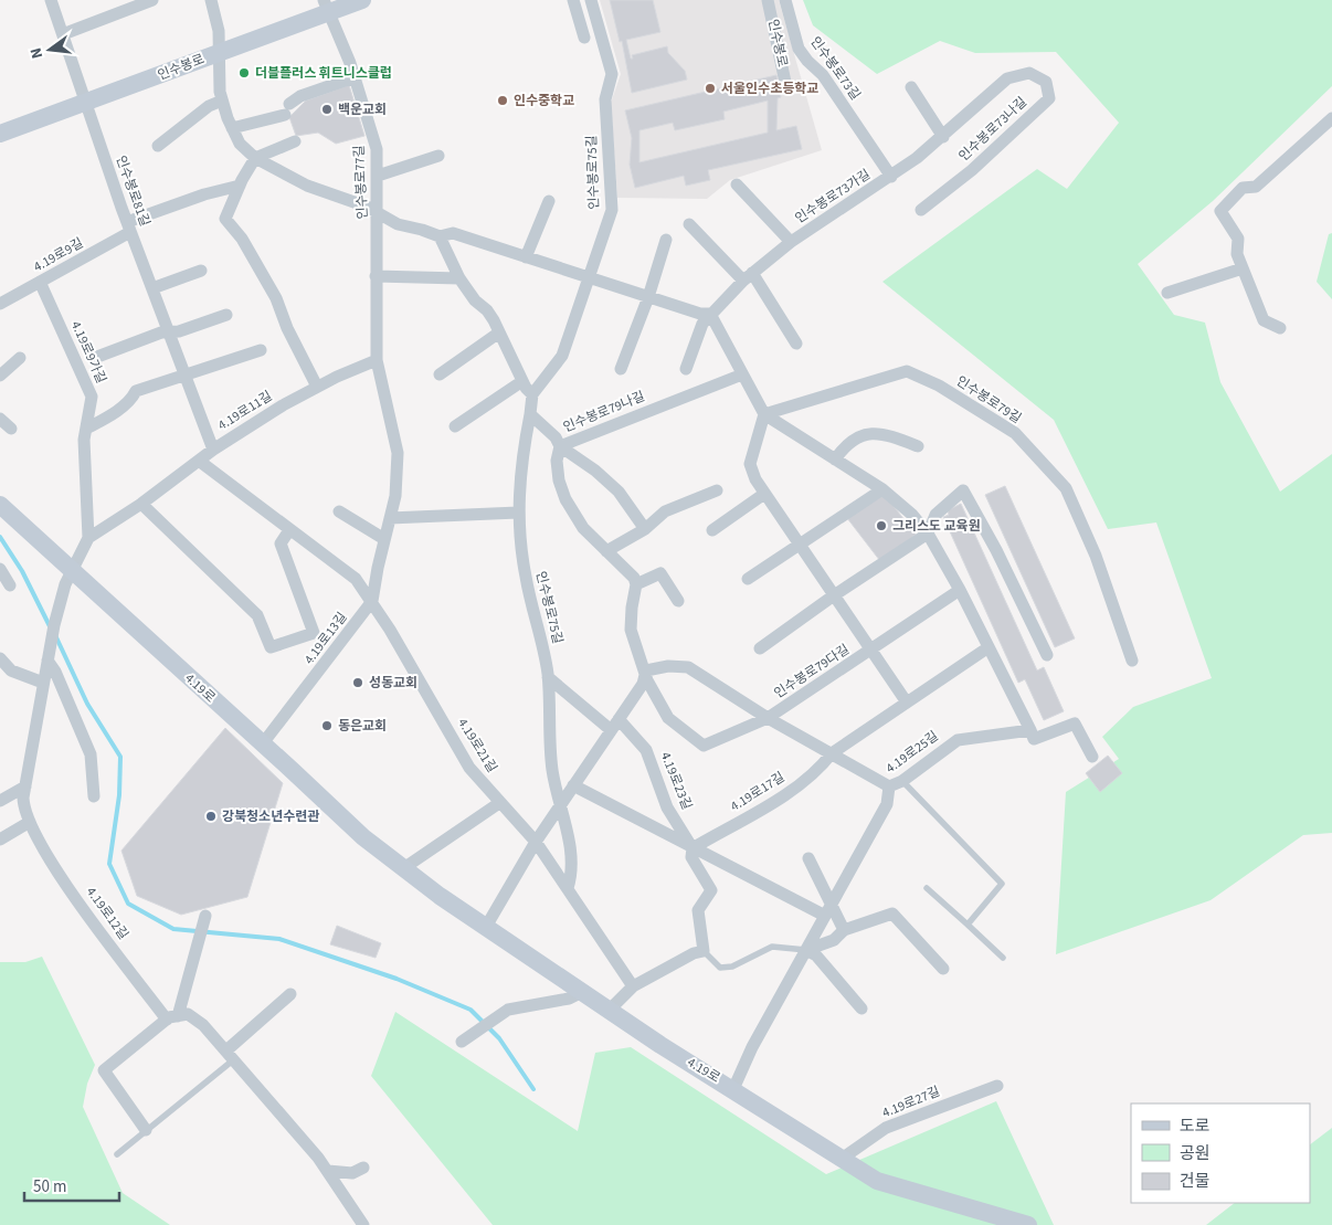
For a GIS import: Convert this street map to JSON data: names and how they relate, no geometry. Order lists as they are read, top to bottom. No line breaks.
{"streets":{"street":["인수봉로","인수봉로73길","인수봉로73나길","인수봉로75길","인수봉로77길","인수봉로81길","인수봉로73가길","4.19로9길","4.19로9가길","인수봉로79길","4.19로11길","인수봉로79나길","4.19로13길","인수봉로79다길","4.19로","4.19로21길","4.19로25길","4.19로23길","4.19로17길","4.19로12길","4.19로27길"]},"crossings":[["인수봉로","인수봉로77길"],["인수봉로","인수봉로81길"],["인수봉로73길","인수봉로73나길"],["인수봉로73길","인수봉로73가길"],["인수봉로73나길","인수봉로73가길"],["인수봉로77길","4.19로11길"],["인수봉로77길","4.19로13길"],["인수봉로81길","4.19로9길"],["인수봉로81길","4.19로11길"],["4.19로9길","4.19로9가길"],["4.19로9가길","4.19로11길"],["인수봉로79길","인수봉로79다길"],["4.19로11길","4.19로13길"],["4.19로11길","4.19로"],["4.19로11길","4.19로21길"],["4.19로11길","4.19로12길"],["4.19로13길","4.19로"],["4.19로13길","4.19로21길"],["4.19로","4.19로25길"],["4.19로","4.19로12길"],["4.19로","4.19로27길"],["4.19로23길","4.19로17길"]],"places":["더블플러스 휘트니스클럽","서울인수초등학교","인수중학교","백운교회","그리스도 교육원","성동교회","동은교회","강북청소년수련관"],"legend":["도로","공원","건물"],"scale_bar":"50 m","north":"left"}
